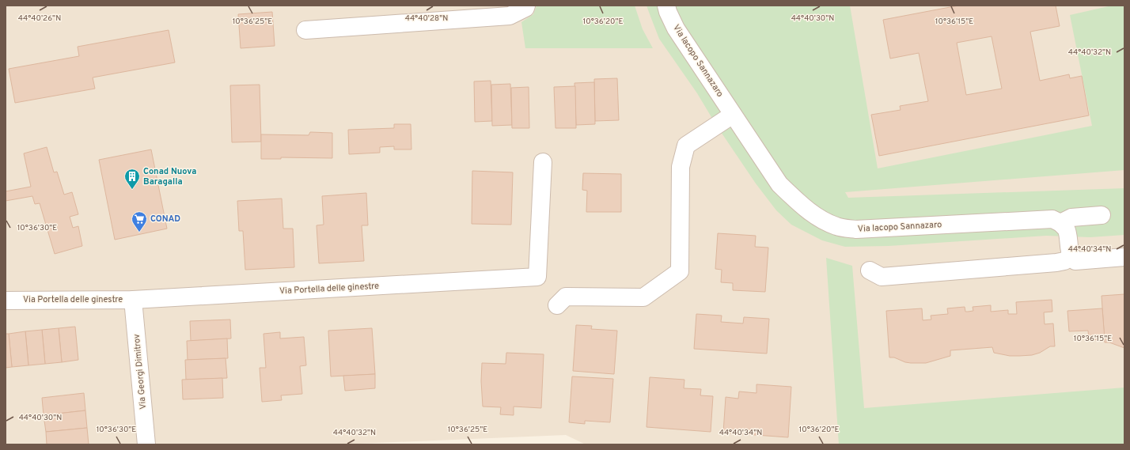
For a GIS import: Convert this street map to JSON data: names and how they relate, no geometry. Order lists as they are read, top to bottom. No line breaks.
{"streets":{"street":["Via Iacopo Sannazaro","Via Portella delle ginestre","Via Georgi Dimitrov"]},"crossings":[["Via Portella delle ginestre","Via Georgi Dimitrov"]],"places":{"building":["Conad Nuova Baragalla"],"supermarket":["CONAD"]},"coordinates":["44°40'26\"N","44°40'28\"N","44°40'30\"N","10°36'25\"E","10°36'20\"E","10°36'15\"E","44°40'32\"N","10°36'30\"E","44°40'34\"N"]}
